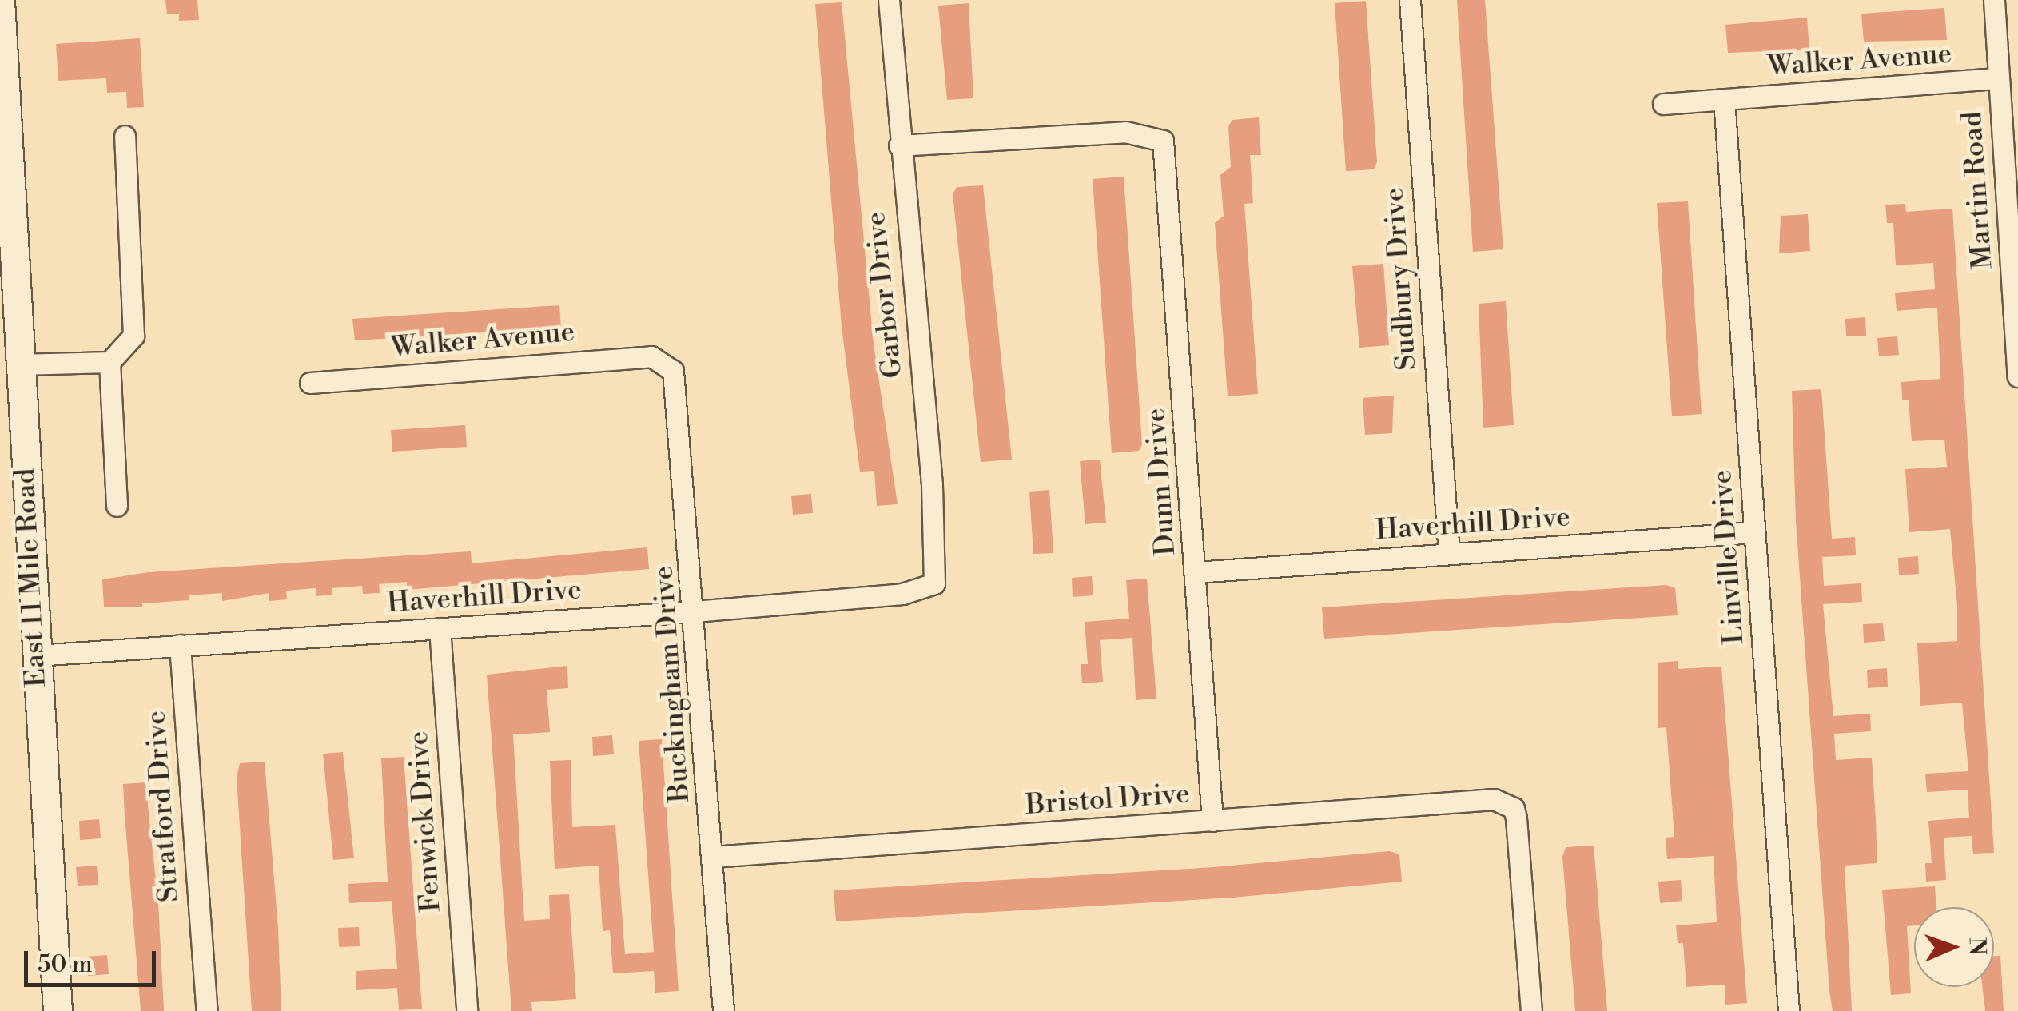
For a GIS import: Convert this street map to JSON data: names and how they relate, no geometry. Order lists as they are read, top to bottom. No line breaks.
{"streets":{"main road":["East 11 Mile Road"],"street":["Walker Avenue","Martin Road","Sudbury Drive","Garbor Drive","Dunn Drive","Haverhill Drive","Linville Drive","Buckingham Drive","Bristol Drive","Stratford Drive","Fenwick Drive"]},"crossings":[["Walker Avenue","Martin Road"],["Walker Avenue","Linville Drive"],["Walker Avenue","Buckingham Drive"],["Sudbury Drive","Haverhill Drive"],["Garbor Drive","Dunn Drive"],["Garbor Drive","Haverhill Drive"],["Dunn Drive","Haverhill Drive"],["Dunn Drive","Bristol Drive"],["Haverhill Drive","Linville Drive"],["Haverhill Drive","East 11 Mile Road"],["Haverhill Drive","Buckingham Drive"],["Haverhill Drive","Stratford Drive"],["Haverhill Drive","Fenwick Drive"],["Buckingham Drive","Bristol Drive"]],"scale_bar":"50 m","north":"right"}
